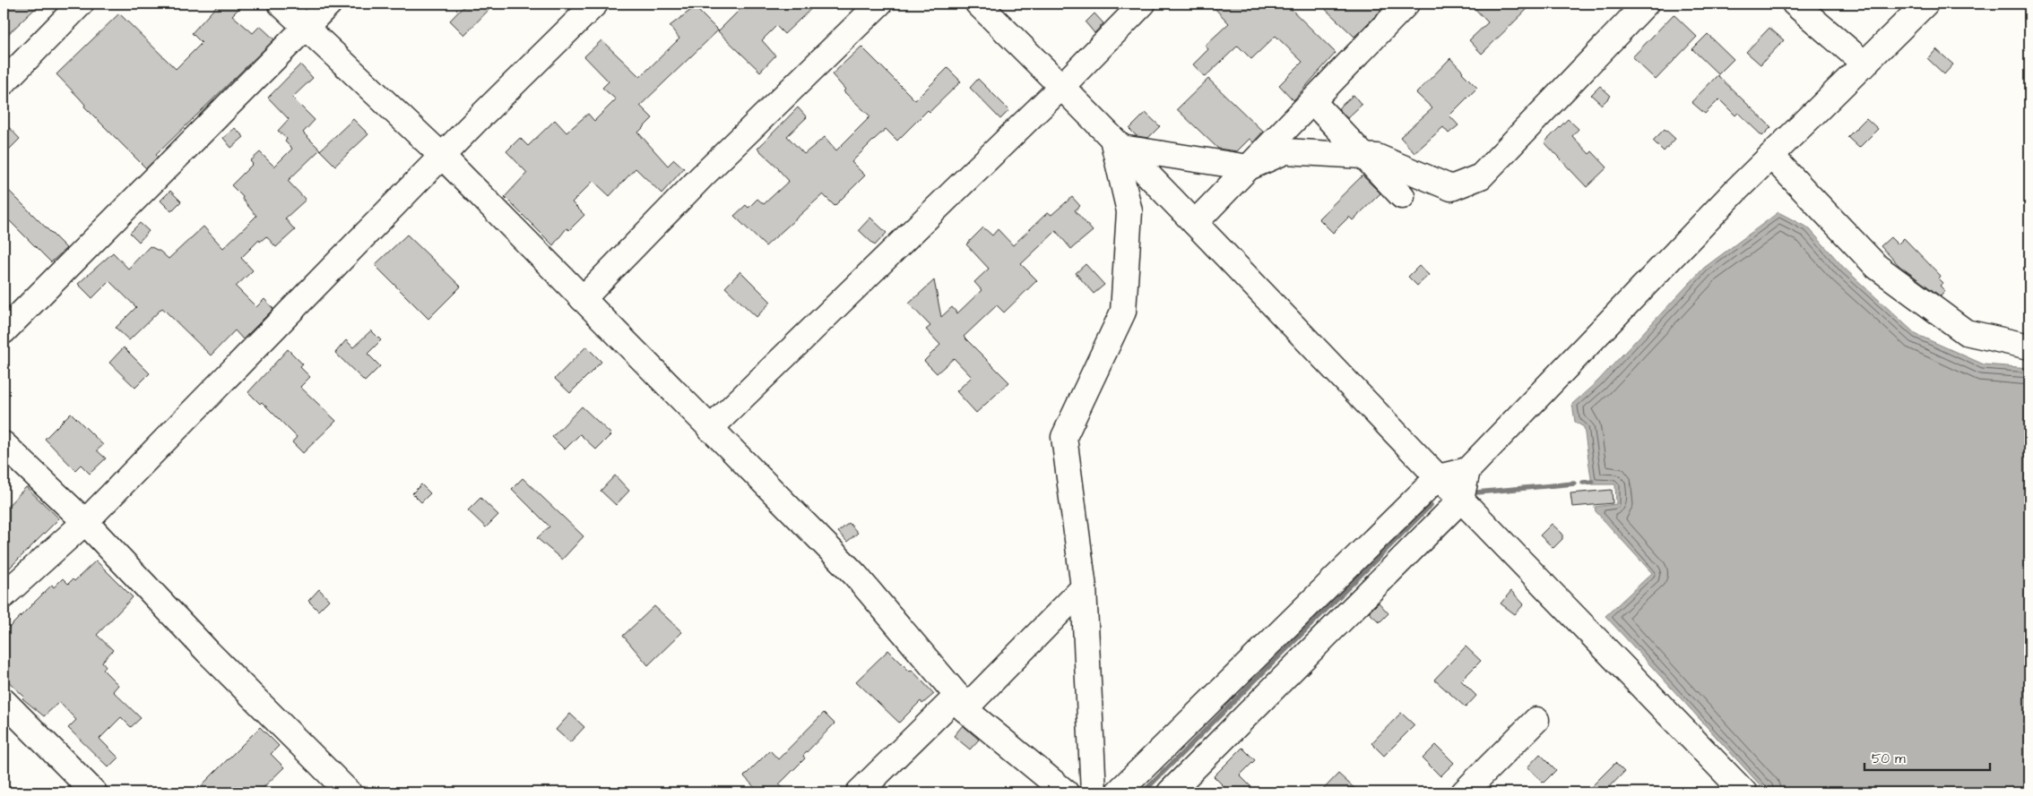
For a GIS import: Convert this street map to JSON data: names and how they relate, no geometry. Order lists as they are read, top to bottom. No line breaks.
{"scale_bar":"50 m"}
